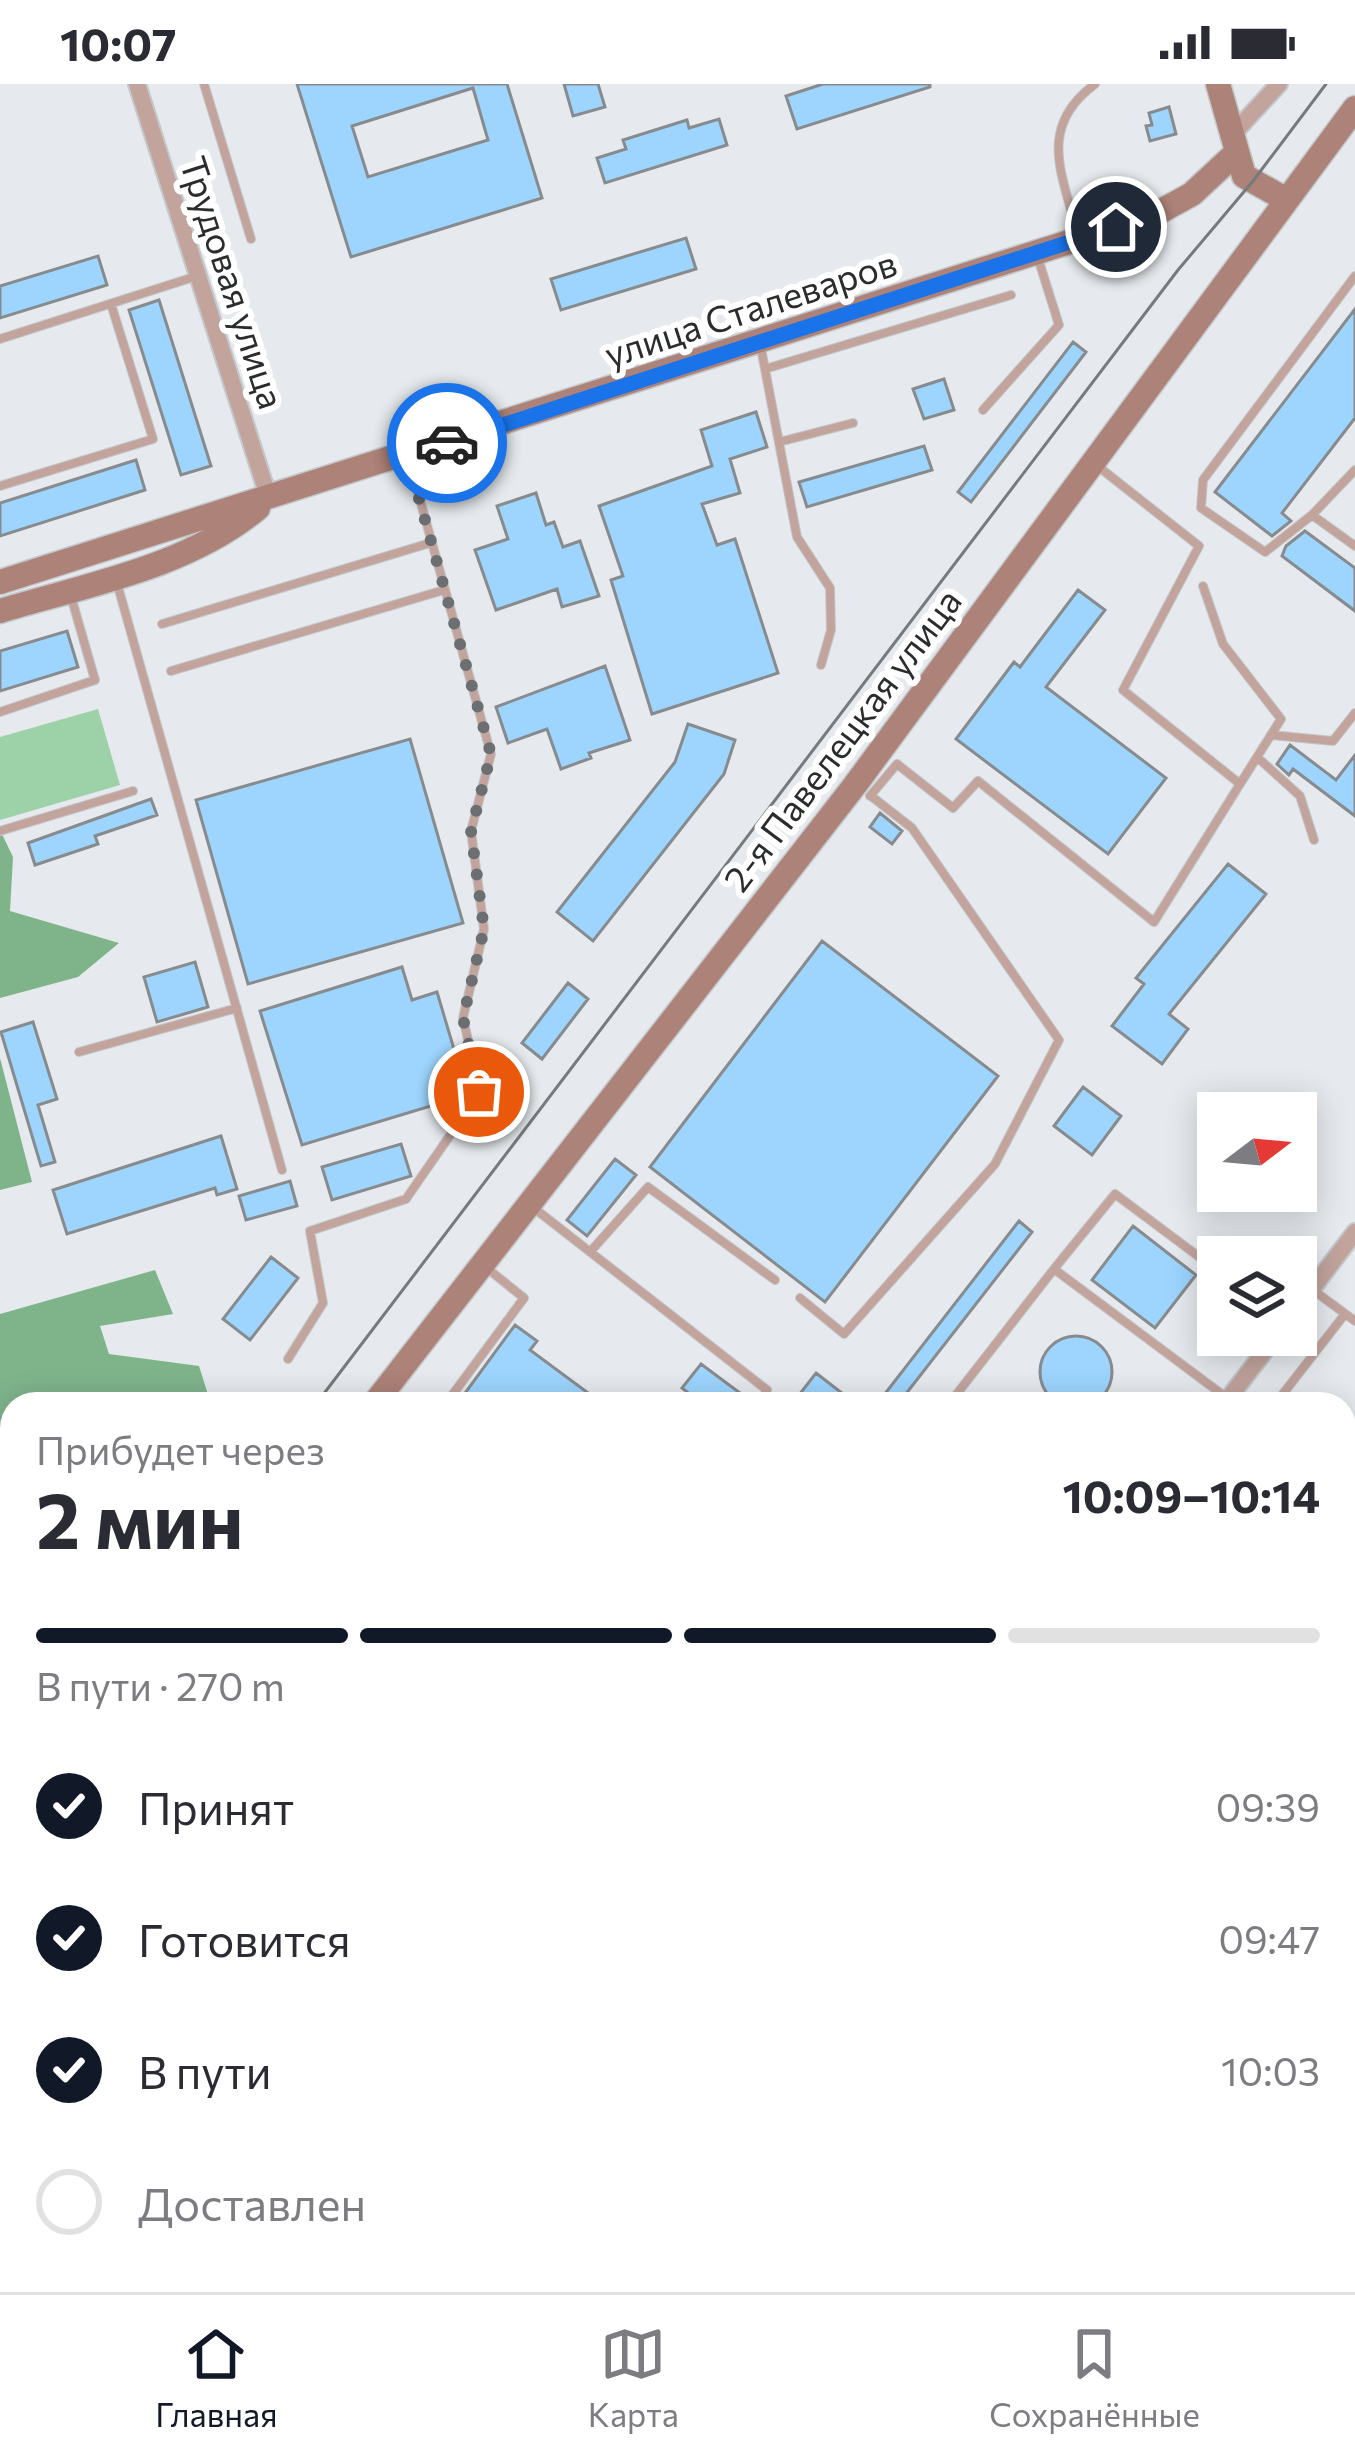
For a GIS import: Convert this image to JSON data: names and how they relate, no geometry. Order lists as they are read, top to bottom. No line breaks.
{"streets":{"street":["Трудовая улица","улица Сталеваров","2-я Павелецкая улица"]},"crossings":[["Трудовая улица","улица Сталеваров"]],"north":"right","page":{"status":"10:07","heading":["2 мин","Прибудет через","10:09–10:14"],"bar":"В пути · 270 m","list":[["Принят","09:39"],["Готовится","09:47"],["В пути","10:03"],"Доставлен"],"tabs":["Главная","Карта","Сохранённые"]}}
